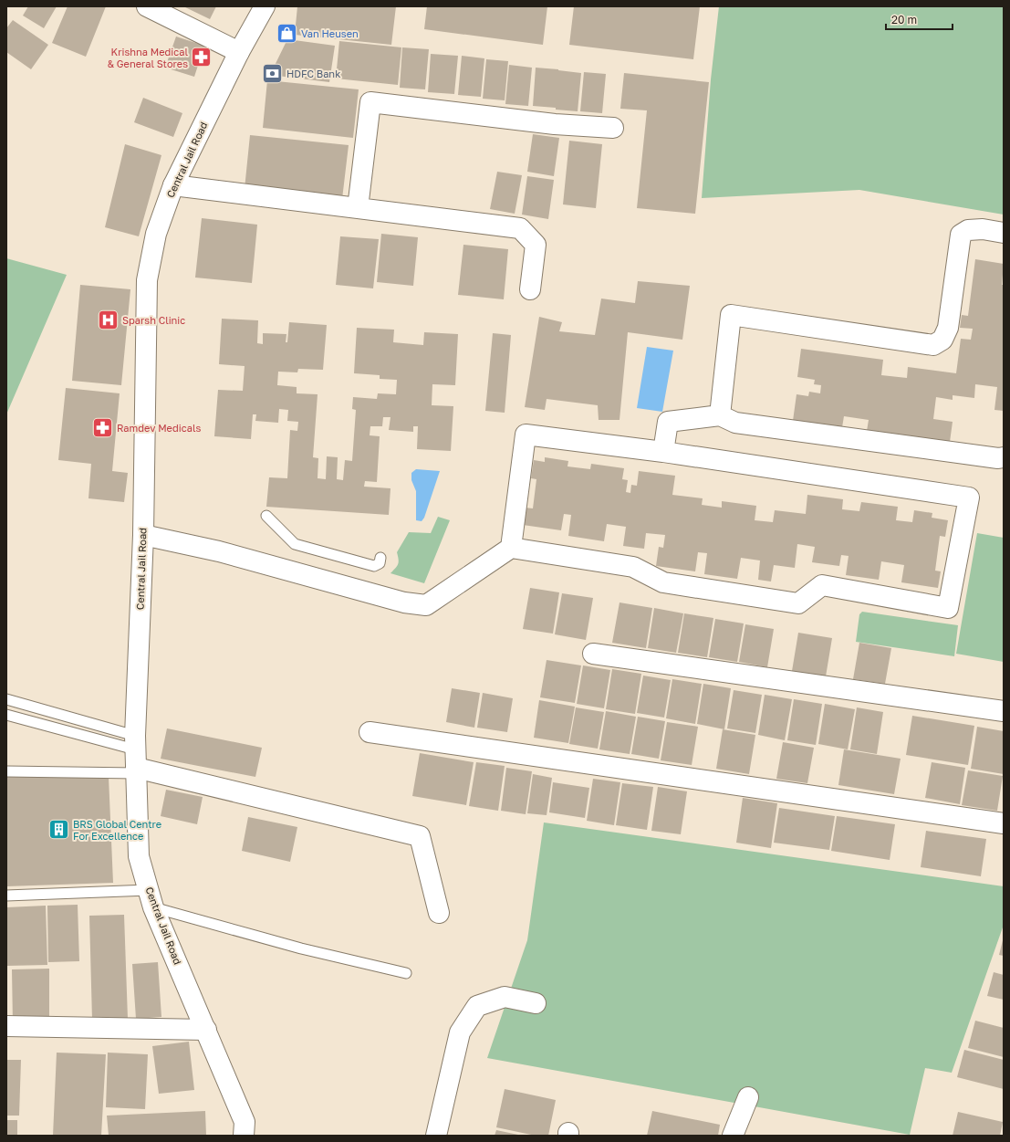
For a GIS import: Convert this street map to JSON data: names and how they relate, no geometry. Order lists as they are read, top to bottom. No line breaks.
{"streets":{"street":["Central Jail Road"]},"places":{"shop":["Van Heusen"],"pharmacy":["Krishna Medical & General Stores","Ramdev Medicals"],"bank":["HDFC Bank"],"hospital":["Sparsh Clinic"],"building":["BRS Global Centre For Excellence"]},"scale_bar":"20 m"}
